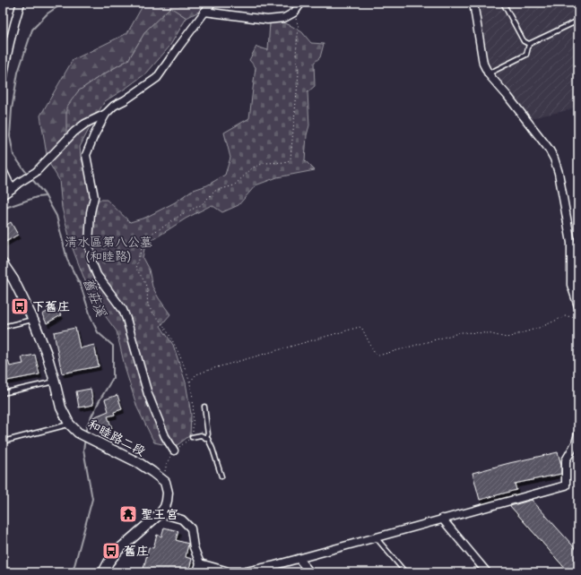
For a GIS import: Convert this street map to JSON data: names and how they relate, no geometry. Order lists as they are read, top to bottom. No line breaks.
{"streets":{"street":["和睦路二段"]},"water":["舊莊溪"],"parks":["清水區第八公墓 (和睦路)"],"places":{"bus stop":["下舊庄","舊庄"],"temple":["聖王宮"]}}
